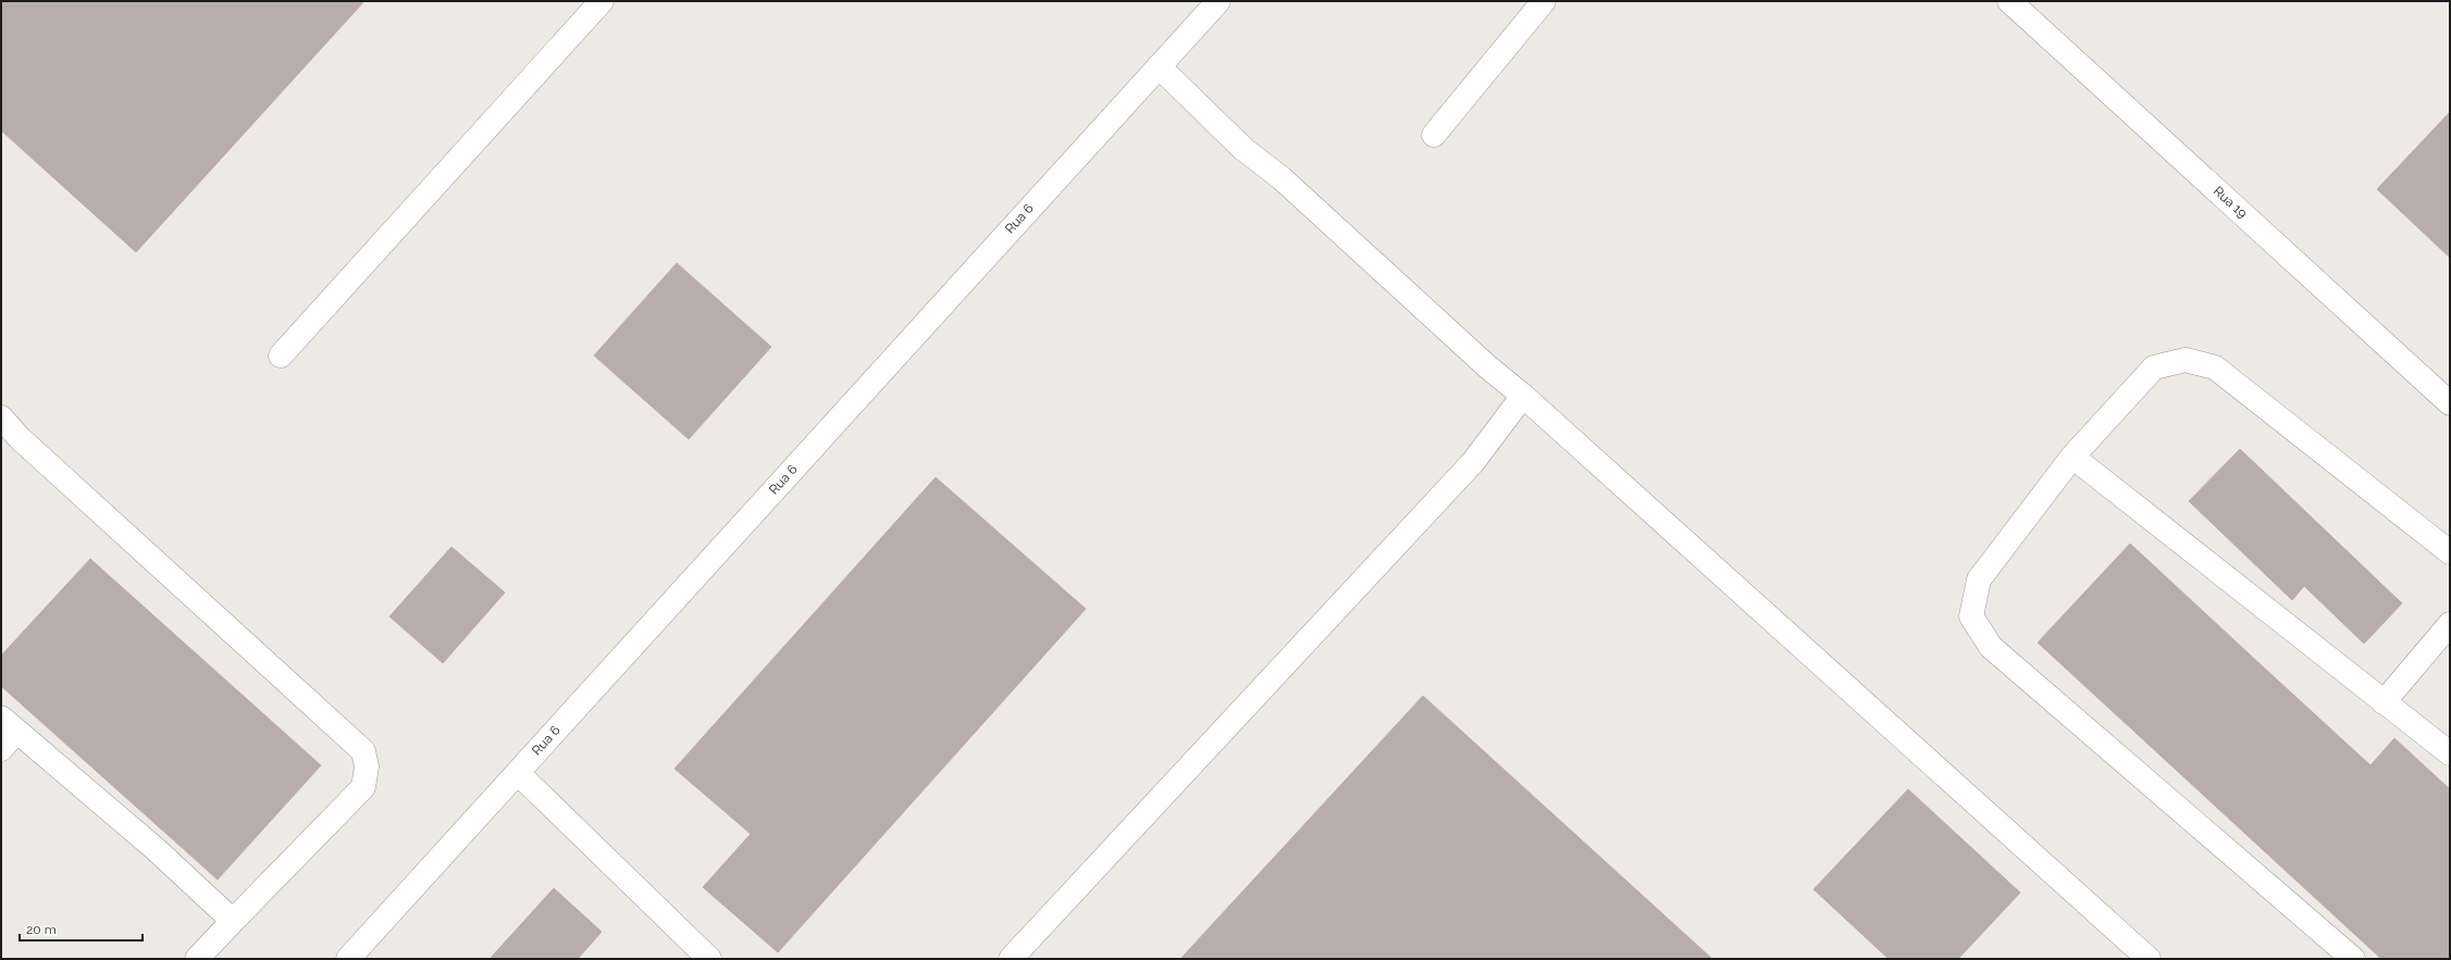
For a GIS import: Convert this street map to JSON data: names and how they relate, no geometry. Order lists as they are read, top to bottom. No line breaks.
{"streets":{"street":["Rua 19","Rua 6"]},"scale_bar":"20 m"}
